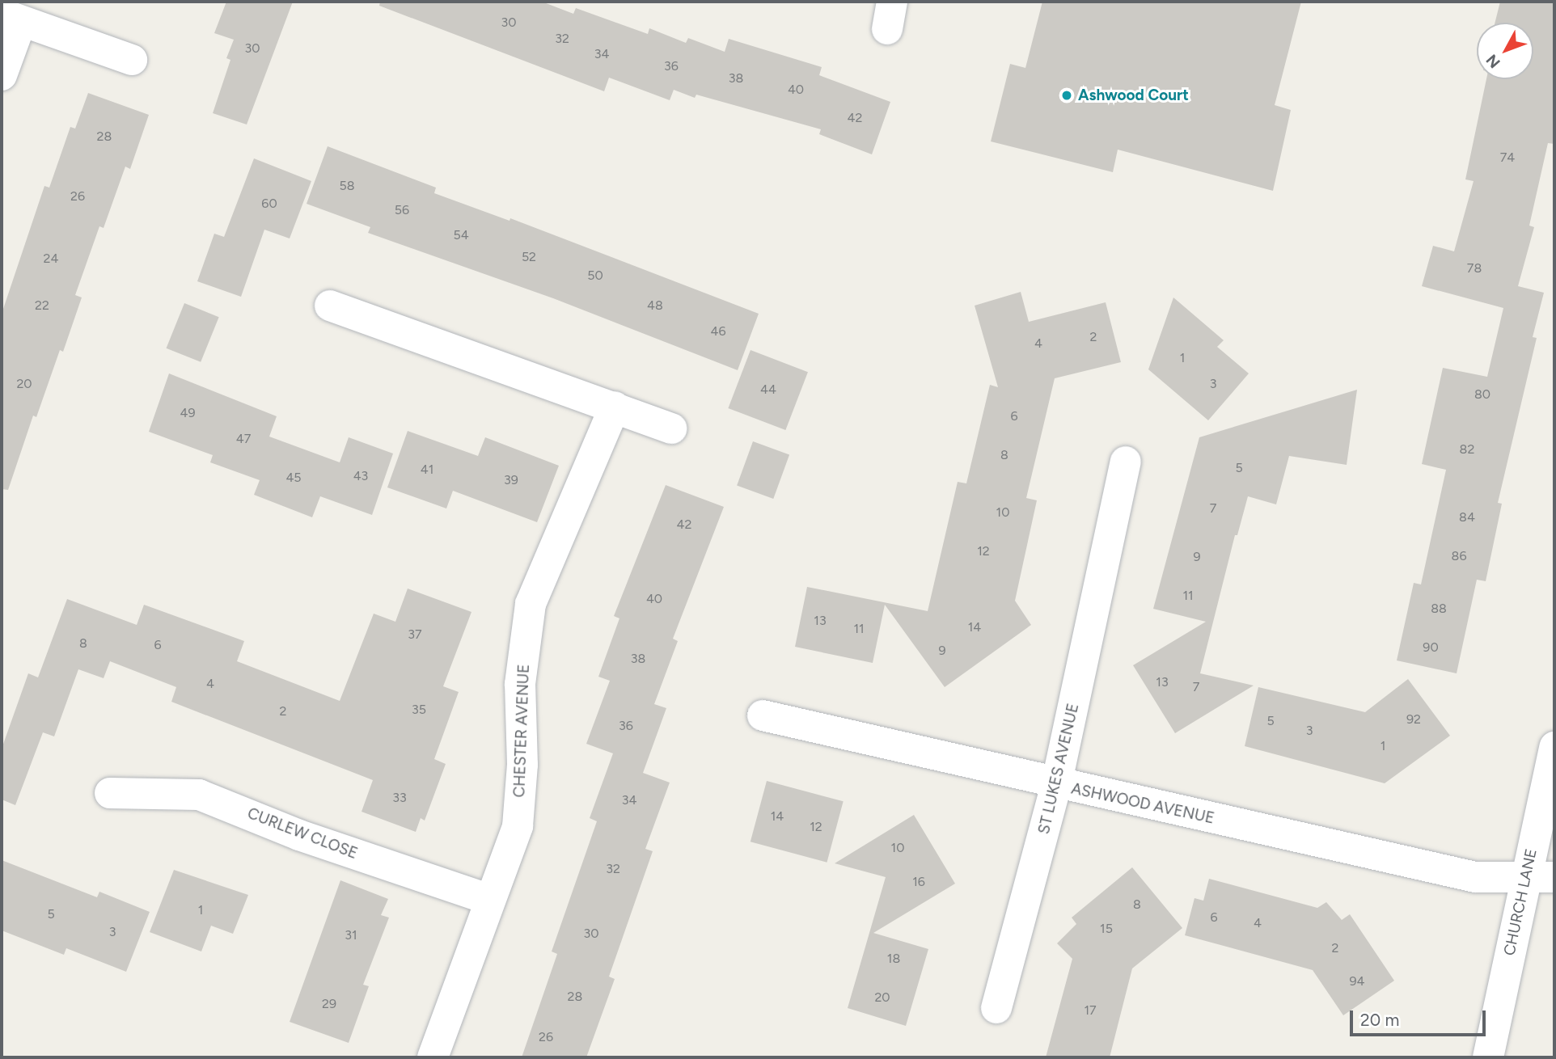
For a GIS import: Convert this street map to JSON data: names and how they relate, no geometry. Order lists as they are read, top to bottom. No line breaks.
{"streets":{"street":["CHESTER AVENUE","ST LUKES AVENUE","ASHWOOD AVENUE","CURLEW CLOSE","CHURCH LANE"]},"crossings":[["CHESTER AVENUE","CURLEW CLOSE"],["ST LUKES AVENUE","ASHWOOD AVENUE"],["ASHWOOD AVENUE","CHURCH LANE"]],"places":["Ashwood Court"],"house_numbers":["30","32","30","34","36","38","40","42","28","74","58","26","60","56","54","52","24","78","50","22","48","46","2","4","1","20","3","44","80","49","6","47","82","8","5","41","43","45","39","7","10","84","42","12","86","9","11","40","88","13","14","11","37","8","6","90","9","38","13","4","7","35","2","92","5","36","3","1","33","34","14","12","10","32","16","8","1","5","6","4","15","3","30","31","2","18","94","28","20","29","17","26"],"scale_bar":"20 m","north":"bottom left"}
